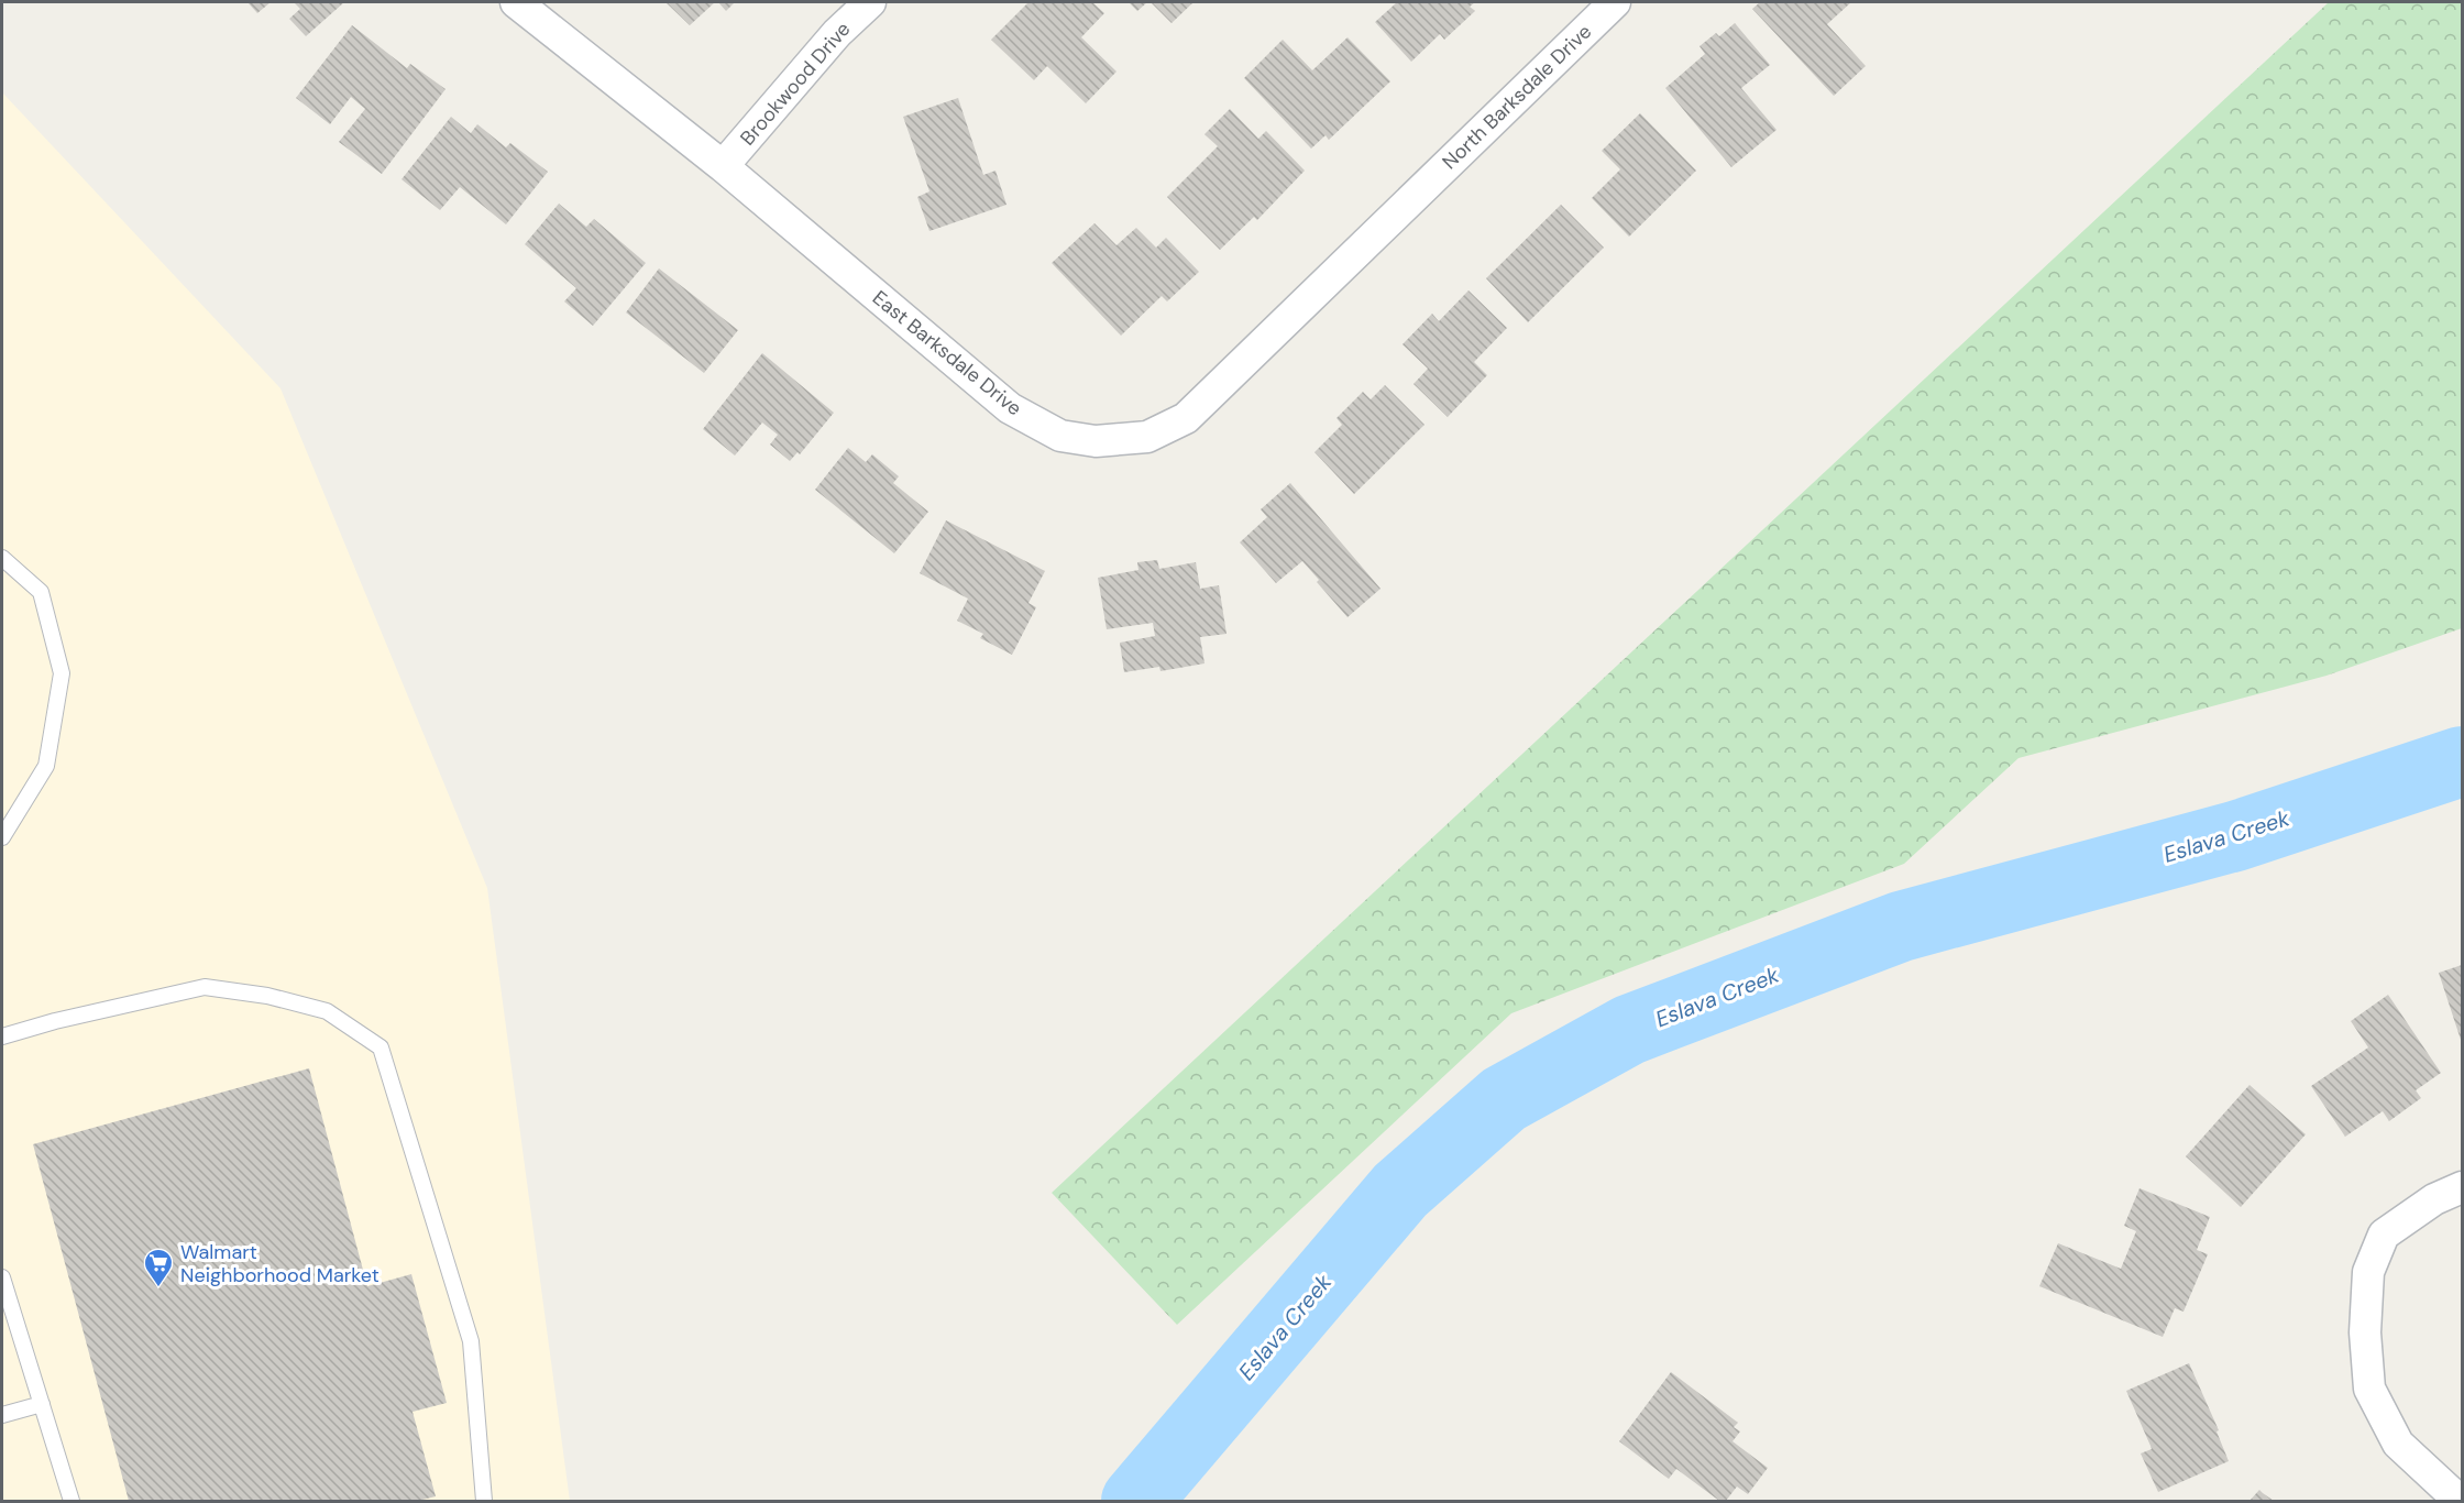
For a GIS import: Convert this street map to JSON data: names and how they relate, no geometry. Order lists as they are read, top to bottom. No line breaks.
{"streets":{"street":["Brookwood Drive","North Barksdale Drive","East Barksdale Drive"]},"crossings":[["Brookwood Drive","East Barksdale Drive"],["North Barksdale Drive","East Barksdale Drive"]],"water":["Eslava Creek"],"places":{"supermarket":["Walmart Neighborhood Market"]}}
